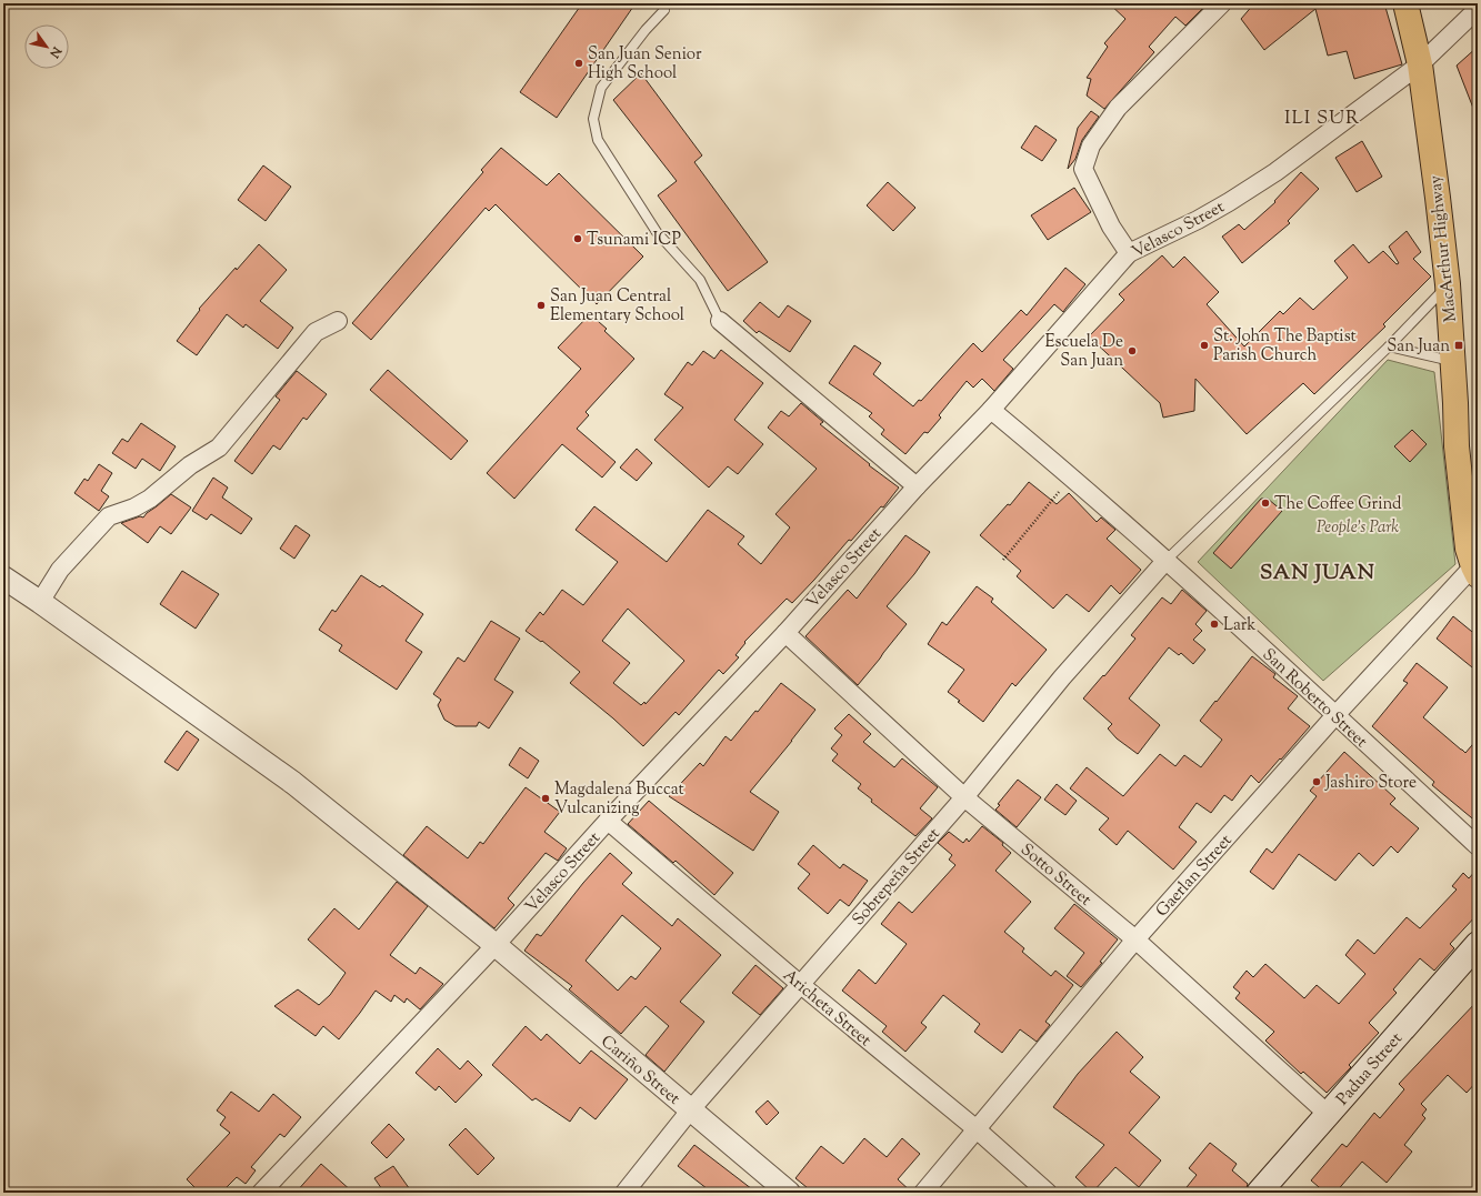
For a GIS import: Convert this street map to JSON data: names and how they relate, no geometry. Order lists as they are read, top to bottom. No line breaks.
{"streets":{"highway":["MacArthur Highway"],"main road":["Padua Street"],"street":["Velasco Street","San Roberto Street","Sotto Street","Gaerlan Street","Sobrepeña Street","Aricheta Street","Cariño Street"]},"crossings":[["Velasco Street","MacArthur Highway"],["Velasco Street","San Roberto Street"],["Velasco Street","Sotto Street"],["Velasco Street","Aricheta Street"],["Velasco Street","Cariño Street"],["MacArthur Highway","Gaerlan Street"],["San Roberto Street","Gaerlan Street"],["San Roberto Street","Sobrepeña Street"],["Sotto Street","Gaerlan Street"],["Sotto Street","Sobrepeña Street"],["Sotto Street","Padua Street"],["Gaerlan Street","Aricheta Street"],["Sobrepeña Street","Aricheta Street"],["Sobrepeña Street","Cariño Street"]],"districts":["ILI SUR","SAN JUAN"],"parks":["People's Park"],"places":{"other":["San Juan Senior High School","Tsunami ICP","San Juan Central Elementary School","St. John The Baptist Parish Church","Escuela De San Juan","The Coffee Grind","Lark","Jashiro Store","Magdalena Buccat Vulcanizing"],"transit":["San Juan"]},"north":"bottom right"}
